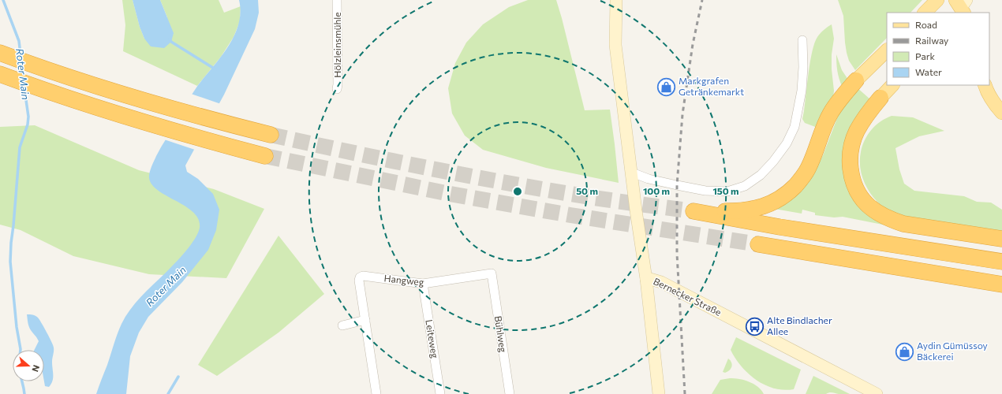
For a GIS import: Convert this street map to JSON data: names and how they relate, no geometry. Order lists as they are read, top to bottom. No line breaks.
{"streets":{"street":["Hölzleinsmühle","Hangweg","Bernecker Straße","Bühlweg","Leiteweg"]},"crossings":[["Hangweg","Bühlweg"],["Hangweg","Leiteweg"]],"water":["Roter Main"],"places":{"shop":["Markgrafen Getränkemarkt","Aydin Gümüssoy Bäckerei"],"bus stop":["Alte Bindlacher Allee"]},"legend":["Road","Railway","Park","Water"],"north":"right","rings":["50 m","100 m","150 m"]}
